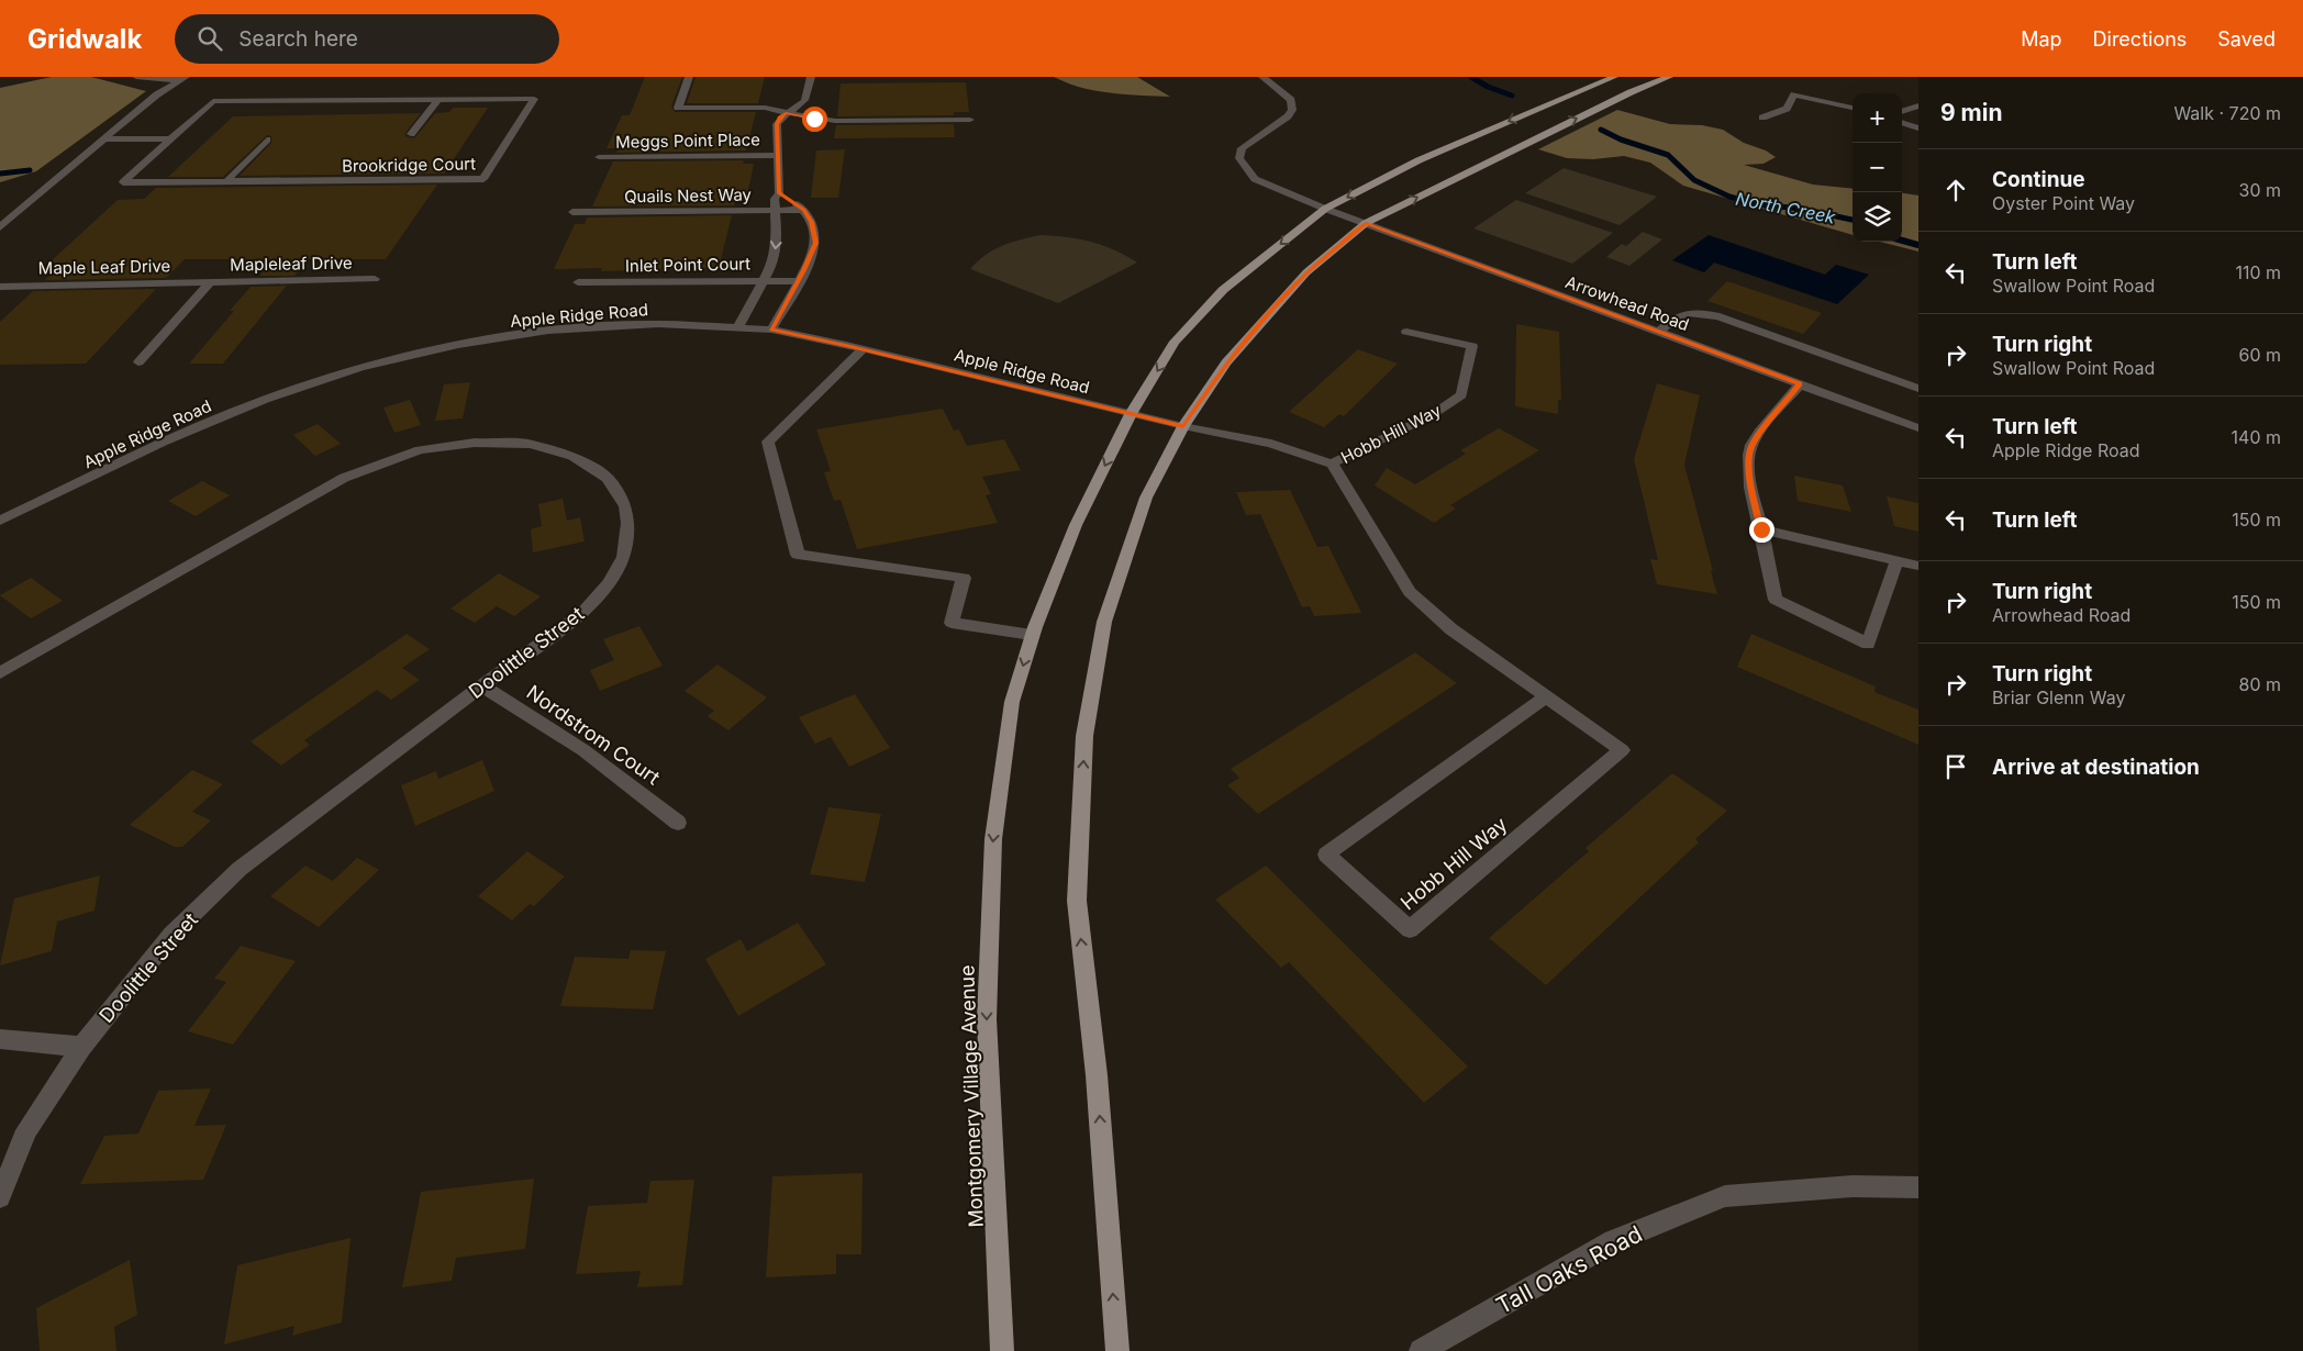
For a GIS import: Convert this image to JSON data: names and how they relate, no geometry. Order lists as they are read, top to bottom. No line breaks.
{"streets":{"main road":["Montgomery Village Avenue"],"street":["Meggs Point Place","Brookridge Court","Quails Nest Way","Mapleleaf Drive","Inlet Point Court","Maple Leaf Drive","Arrowhead Road","Apple Ridge Road","Hobb Hill Way","Doolittle Street","Nordstrom Court","Tall Oaks Road"]},"crossings":[["Mapleleaf Drive","Maple Leaf Drive"],["Arrowhead Road","Montgomery Village Avenue"],["Apple Ridge Road","Hobb Hill Way"],["Apple Ridge Road","Montgomery Village Avenue"],["Doolittle Street","Nordstrom Court"]],"water":["North Creek"],"page":{"header":"Gridwalk","search":"Search here","nav":["Map","Directions","Saved"],"heading":["9 min","Walk · 720 m"],"map_buttons":["+","−"],"list":[["Continue","Oyster Point Way","30 m"],["Turn left","Swallow Point Road","110 m"],["Turn right","Swallow Point Road","60 m"],["Turn left","Apple Ridge Road","140 m"],["Turn left","150 m"],["Turn right","Arrowhead Road","150 m"],["Turn right","Briar Glenn Way","80 m"],"Arrive at destination"]}}
